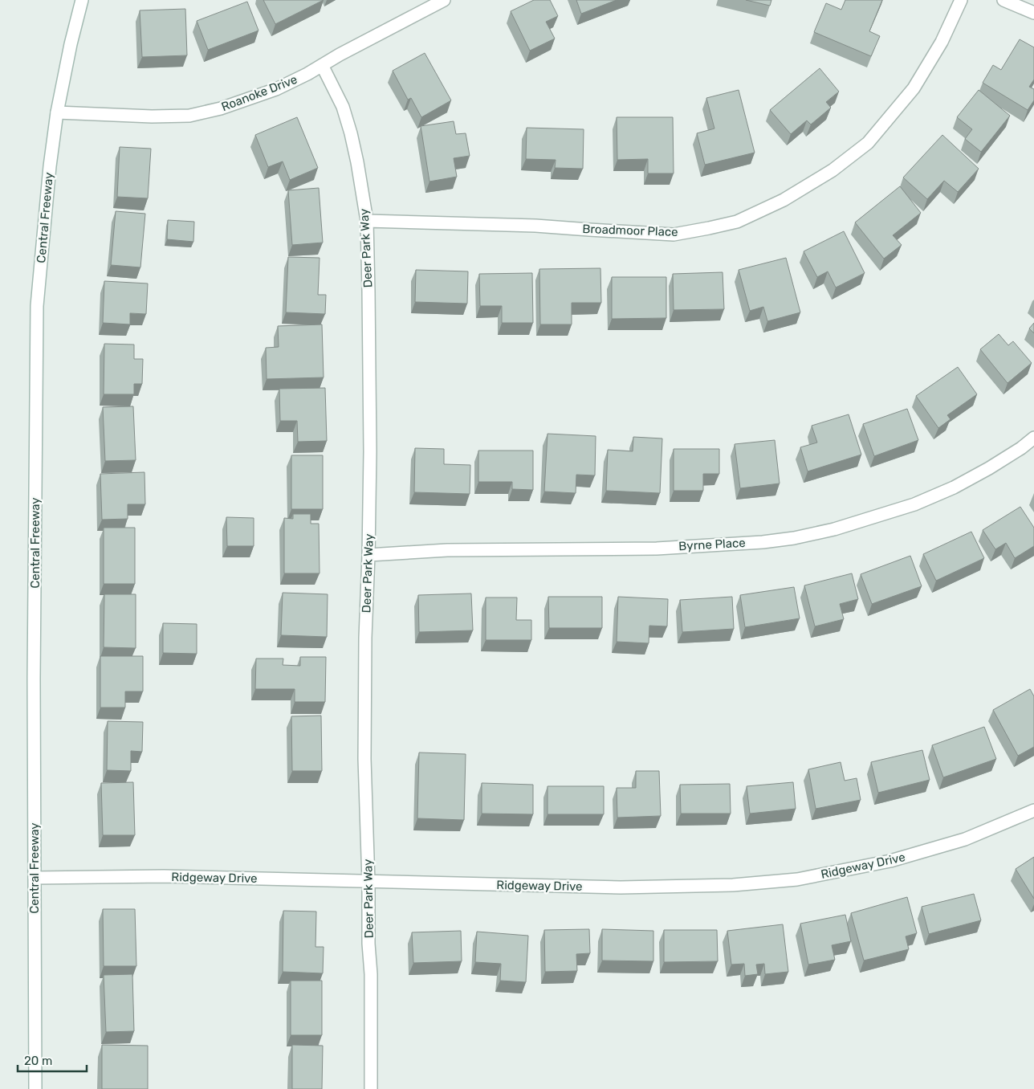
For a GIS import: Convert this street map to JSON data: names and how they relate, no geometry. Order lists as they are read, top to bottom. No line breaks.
{"streets":{"street":["Roanoke Drive","Central Freeway","Broadmoor Place","Deer Park Way","Byrne Place","Ridgeway Drive"]},"crossings":[["Roanoke Drive","Central Freeway"],["Roanoke Drive","Deer Park Way"],["Central Freeway","Ridgeway Drive"],["Broadmoor Place","Deer Park Way"],["Deer Park Way","Byrne Place"],["Deer Park Way","Ridgeway Drive"]],"scale_bar":"20 m"}
